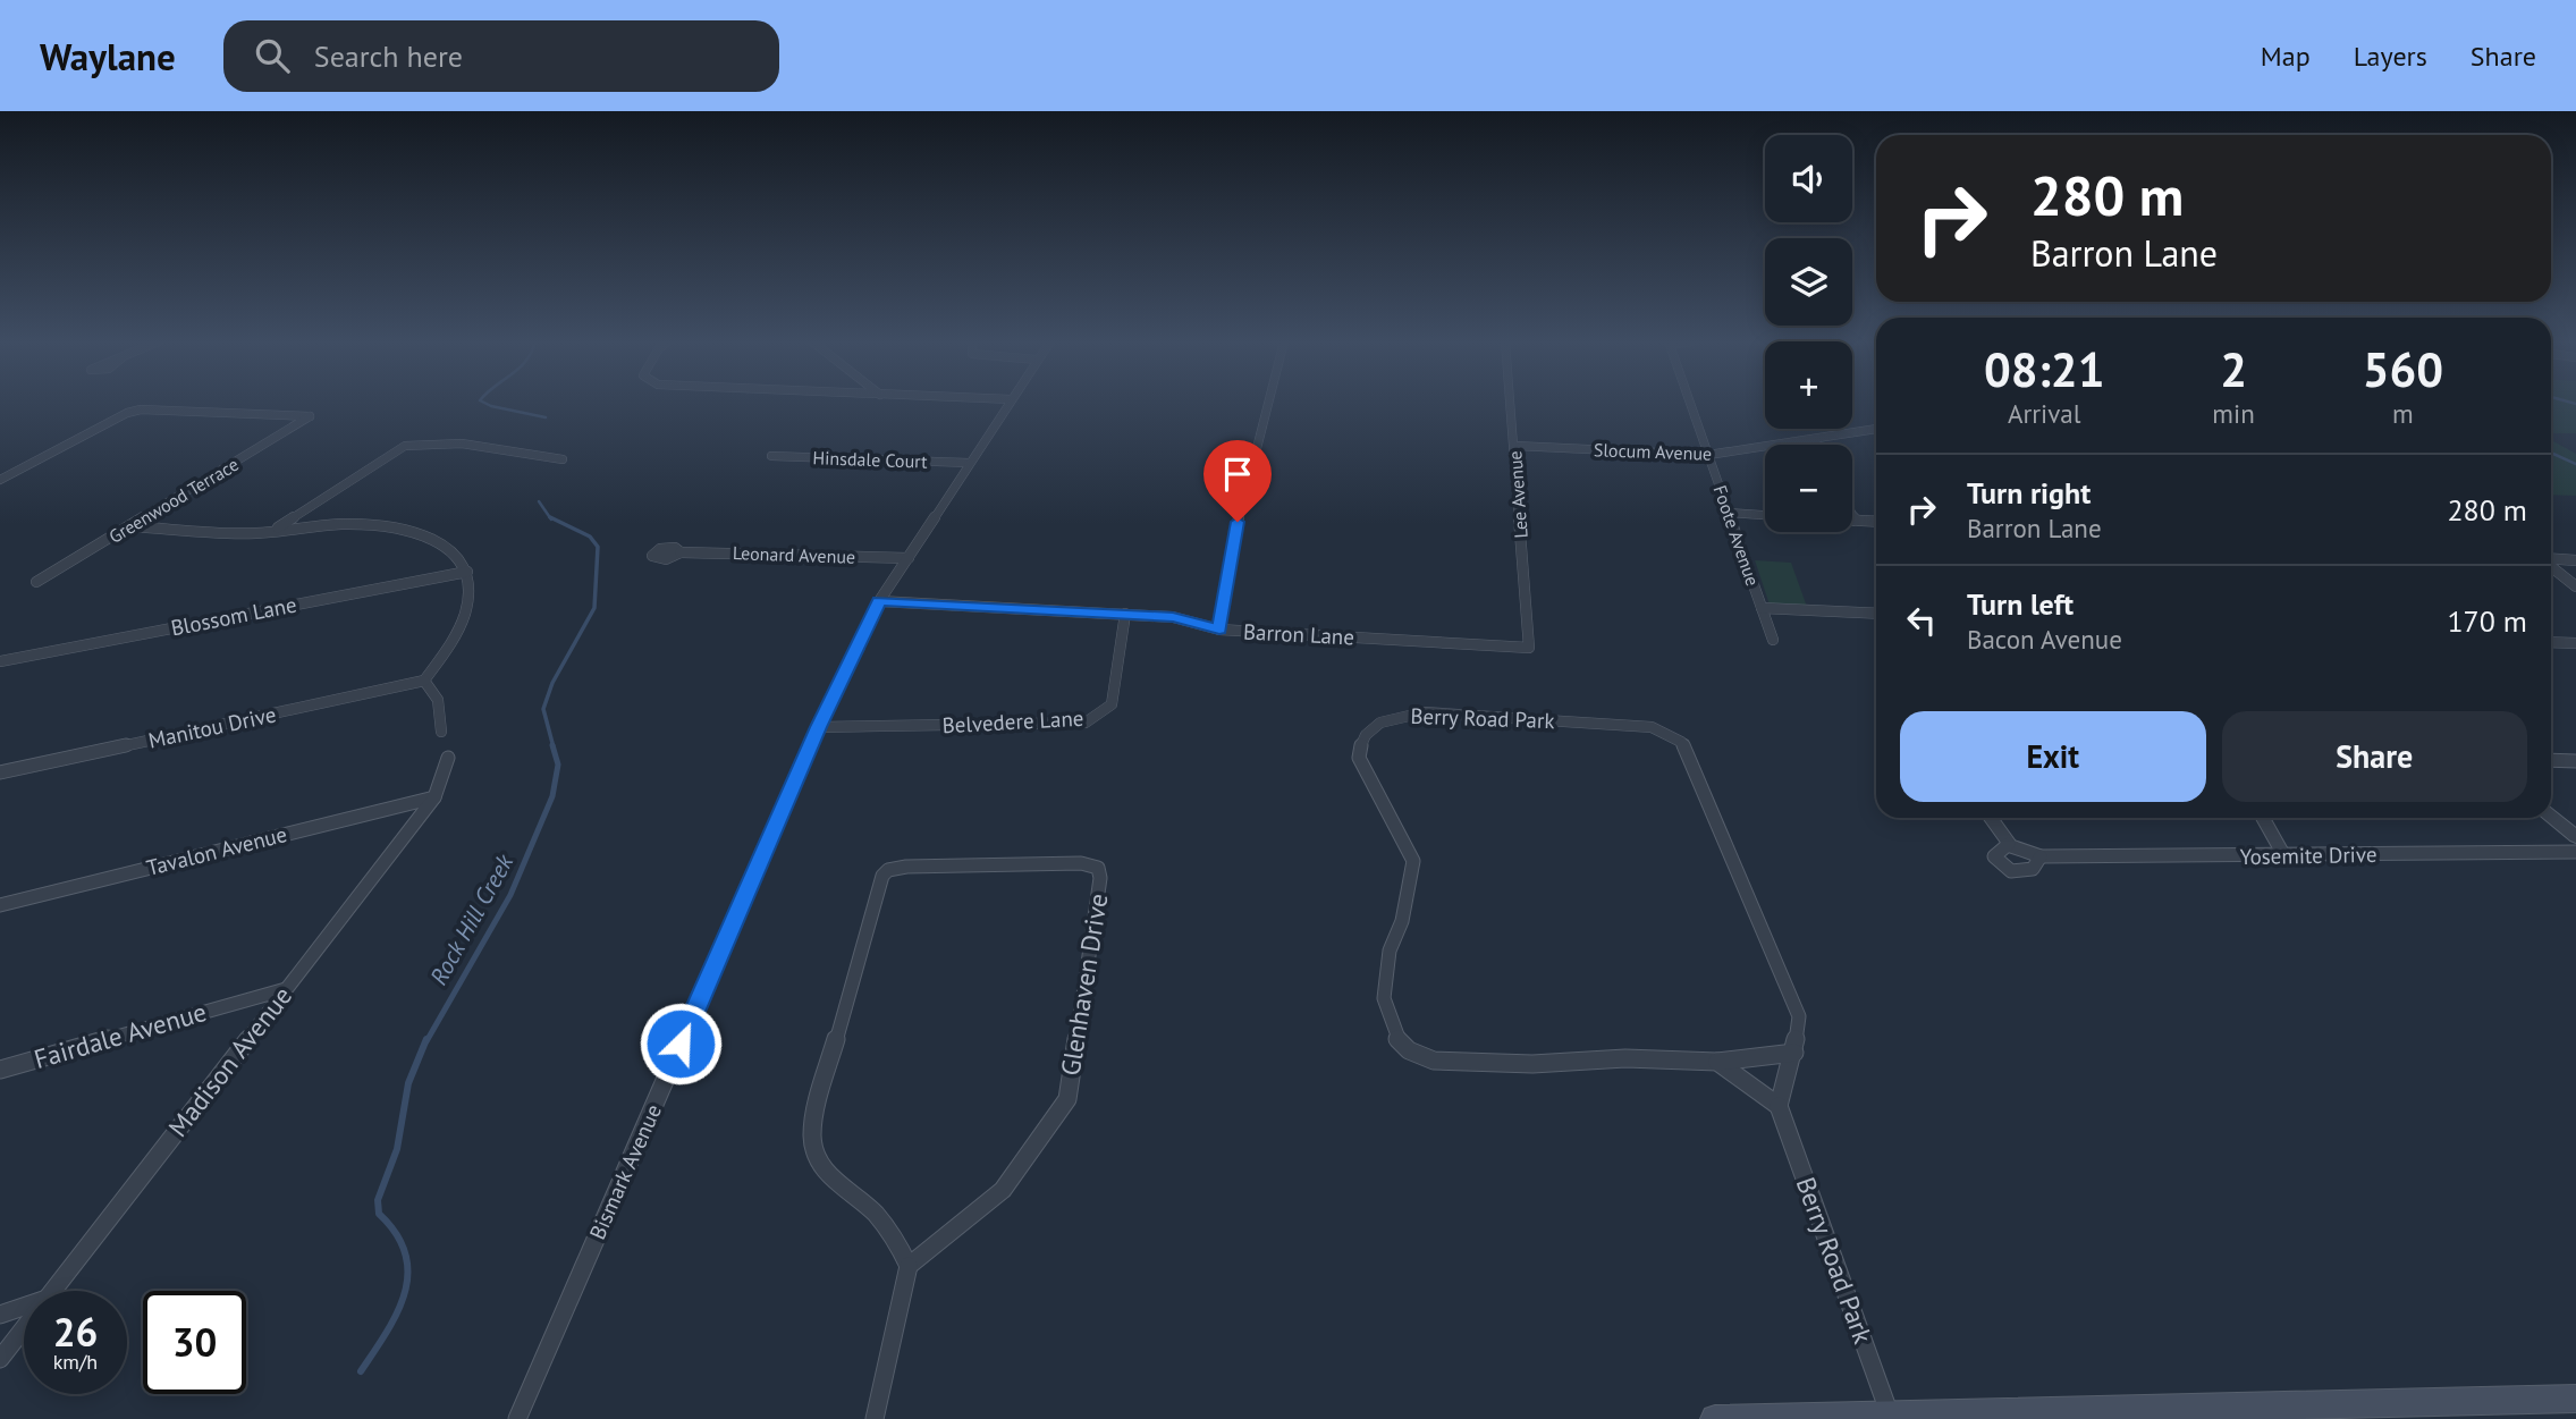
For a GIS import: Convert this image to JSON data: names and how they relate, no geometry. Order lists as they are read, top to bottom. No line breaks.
{"streets":{"street":["Slocum Avenue","Hinsdale Court","Lee Avenue","Greenwood Terrace","Foote Avenue","Leonard Avenue","Blossom Lane","Barron Lane","Berry Road Park","Belvedere Lane","Manitou Drive","Tavalon Avenue","Yosemite Drive","Glenhaven Drive","Fairdale Avenue","Madison Avenue","Bismark Avenue"]},"crossings":[["Slocum Avenue","Lee Avenue"],["Slocum Avenue","Foote Avenue"],["Hinsdale Court","Bismark Avenue"],["Lee Avenue","Barron Lane"],["Leonard Avenue","Bismark Avenue"],["Barron Lane","Belvedere Lane"],["Barron Lane","Bismark Avenue"],["Belvedere Lane","Bismark Avenue"],["Tavalon Avenue","Madison Avenue"],["Fairdale Avenue","Madison Avenue"]],"water":["Rock Hill Creek"],"page":{"header":"Waylane","search":"Search here","nav":["Map","Layers","Share"],"map_buttons":["+","−"],"turn":["280 m","Barron Lane"],"eta":["08:21","Arrival","2","min","560","m"],"list":[{"name":"Turn right","note":"Barron Lane","value":"280 m"},{"name":"Turn left","note":"Bacon Avenue","value":"170 m"}],"buttons":["Exit","Share"],"speed":"26 km/h","limit":"30"}}
